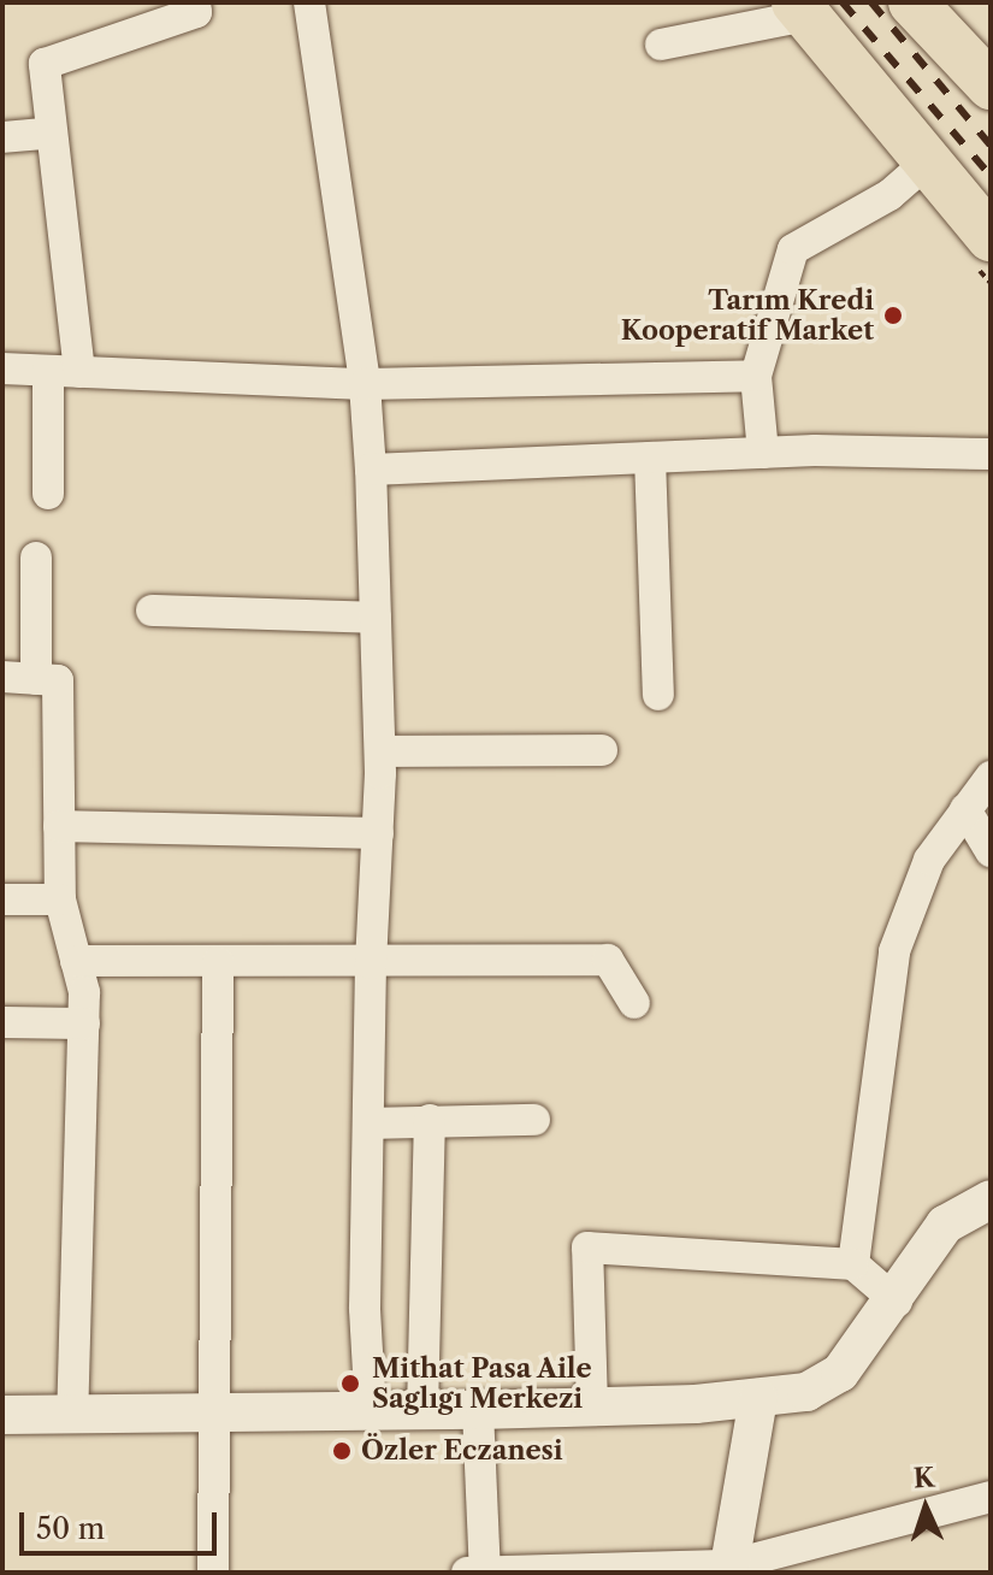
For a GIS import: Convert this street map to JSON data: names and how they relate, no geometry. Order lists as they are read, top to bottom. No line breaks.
{"places":["Tarım Kredi Kooperatif Market","Mithat Pasa Aile Saglıgı Merkezi","Özler Eczanesi"],"scale_bar":"50 m","north":"top"}
